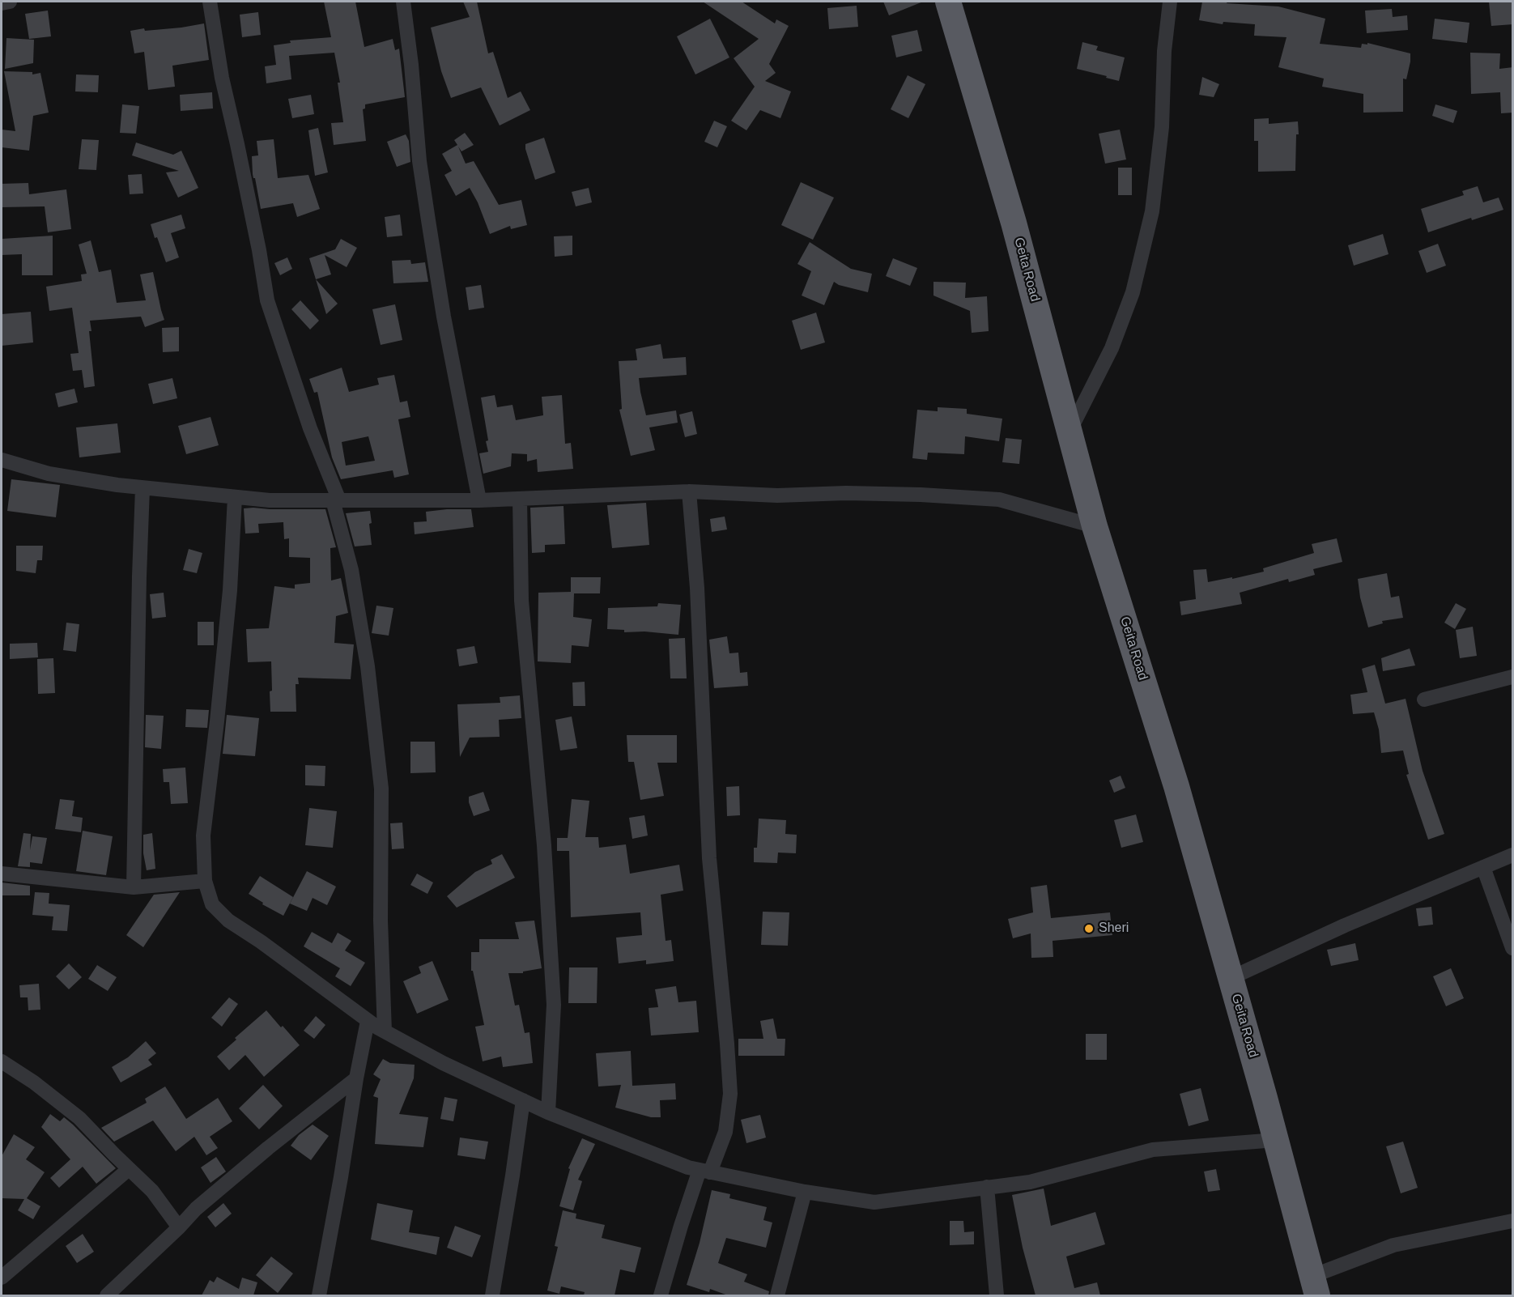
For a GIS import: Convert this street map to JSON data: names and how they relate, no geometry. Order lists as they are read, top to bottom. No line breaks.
{"streets":{"highway":["Geita Road"]},"places":["Sheri"]}
